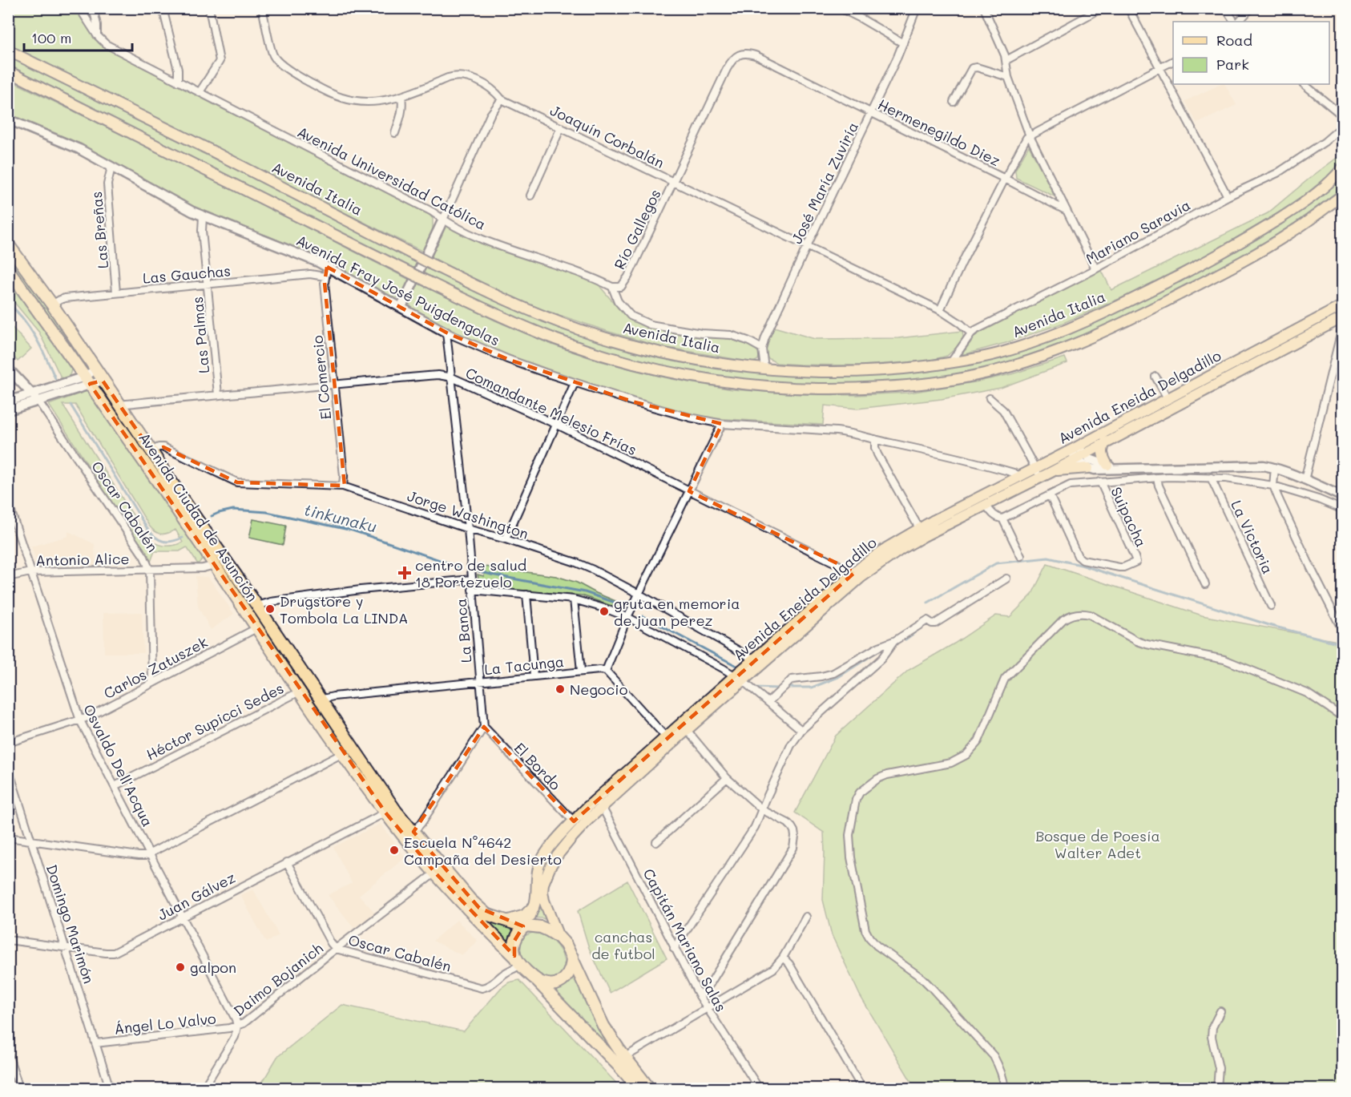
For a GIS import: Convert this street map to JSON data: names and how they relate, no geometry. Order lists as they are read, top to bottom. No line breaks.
{"streets":{"highway":["Avenida Ciudad de Asunción"],"main road":["Avenida Italia","Avenida Eneida Delgadillo"],"street":["Hermenegildo Diez","Joaquín Corbalán","Avenida Universidad Católica","José María Zuviría","Río Gallegos","Las Breñas","Mariano Saravia","Las Gauchas","Avenida Fray José Puigdengolas","Las Palmas","El Comercio","Comandante Melesio Frías","Oscar Cabalén","Jorge Washington","Suipacha","La Victoria","Antonio Alice","La Banca","La Tacunga","Carlos Zatuszek","Héctor Supicci Sedes","Osvaldo Dell'Acqua","El Bordo","Juan Gálvez","Domingo Marimón","Capitán Mariano Salas","Daimo Bojanich","Ángel Lo Valvo"]},"crossings":[["Hermenegildo Diez","José María Zuviría"],["Hermenegildo Diez","Río Gallegos"],["Joaquín Corbalán","José María Zuviría"],["Joaquín Corbalán","Río Gallegos"],["Joaquín Corbalán","Mariano Saravia"],["Avenida Universidad Católica","Río Gallegos"],["José María Zuviría","Avenida Italia"],["Avenida Italia","Mariano Saravia"],["Las Breñas","Las Gauchas"],["Las Breñas","Avenida Fray José Puigdengolas"],["Las Gauchas","Las Palmas"],["Las Gauchas","El Comercio"],["Las Gauchas","Avenida Ciudad de Asunción"],["Avenida Fray José Puigdengolas","Las Palmas"],["Avenida Fray José Puigdengolas","El Comercio"],["Avenida Fray José Puigdengolas","Avenida Eneida Delgadillo"],["Avenida Fray José Puigdengolas","La Banca"],["Las Palmas","Comandante Melesio Frías"],["El Comercio","Comandante Melesio Frías"],["El Comercio","Jorge Washington"],["Avenida Eneida Delgadillo","Comandante Melesio Frías"],["Avenida Eneida Delgadillo","Oscar Cabalén"],["Avenida Eneida Delgadillo","Jorge Washington"],["Avenida Eneida Delgadillo","Avenida Ciudad de Asunción"],["Avenida Eneida Delgadillo","El Bordo"],["Avenida Eneida Delgadillo","Capitán Mariano Salas"],["Comandante Melesio Frías","Avenida Ciudad de Asunción"],["Comandante Melesio Frías","La Banca"],["Oscar Cabalén","Avenida Ciudad de Asunción"],["Oscar Cabalén","Antonio Alice"],["Oscar Cabalén","Carlos Zatuszek"],["Oscar Cabalén","Juan Gálvez"],["Oscar Cabalén","Daimo Bojanich"],["Jorge Washington","Avenida Ciudad de Asunción"],["Jorge Washington","La Banca"],["Avenida Ciudad de Asunción","Antonio Alice"],["Avenida Ciudad de Asunción","La Tacunga"],["Avenida Ciudad de Asunción","Carlos Zatuszek"],["Avenida Ciudad de Asunción","Héctor Supicci Sedes"],["Avenida Ciudad de Asunción","Juan Gálvez"],["Avenida Ciudad de Asunción","Daimo Bojanich"],["Antonio Alice","Osvaldo Dell'Acqua"],["La Banca","La Tacunga"],["La Banca","El Bordo"],["Carlos Zatuszek","Osvaldo Dell'Acqua"],["Héctor Supicci Sedes","Osvaldo Dell'Acqua"],["Osvaldo Dell'Acqua","Juan Gálvez"],["Osvaldo Dell'Acqua","Daimo Bojanich"],["Osvaldo Dell'Acqua","Ángel Lo Valvo"],["Juan Gálvez","Domingo Marimón"],["Domingo Marimón","Ángel Lo Valvo"],["Daimo Bojanich","Ángel Lo Valvo"]],"water":["tinkunaku"],"parks":["Bosque de Poesía Walter Adet","canchas de futbol"],"places":{"health":["centro de salud 18 Portezuelo"],"other":["Drugstore y Tombola La LINDA","gruta en memoria de juan perez","Negocio","Escuela N°4642 Campaña del Desierto","galpon"]},"legend":["Road","Park"],"scale_bar":"100 m"}
